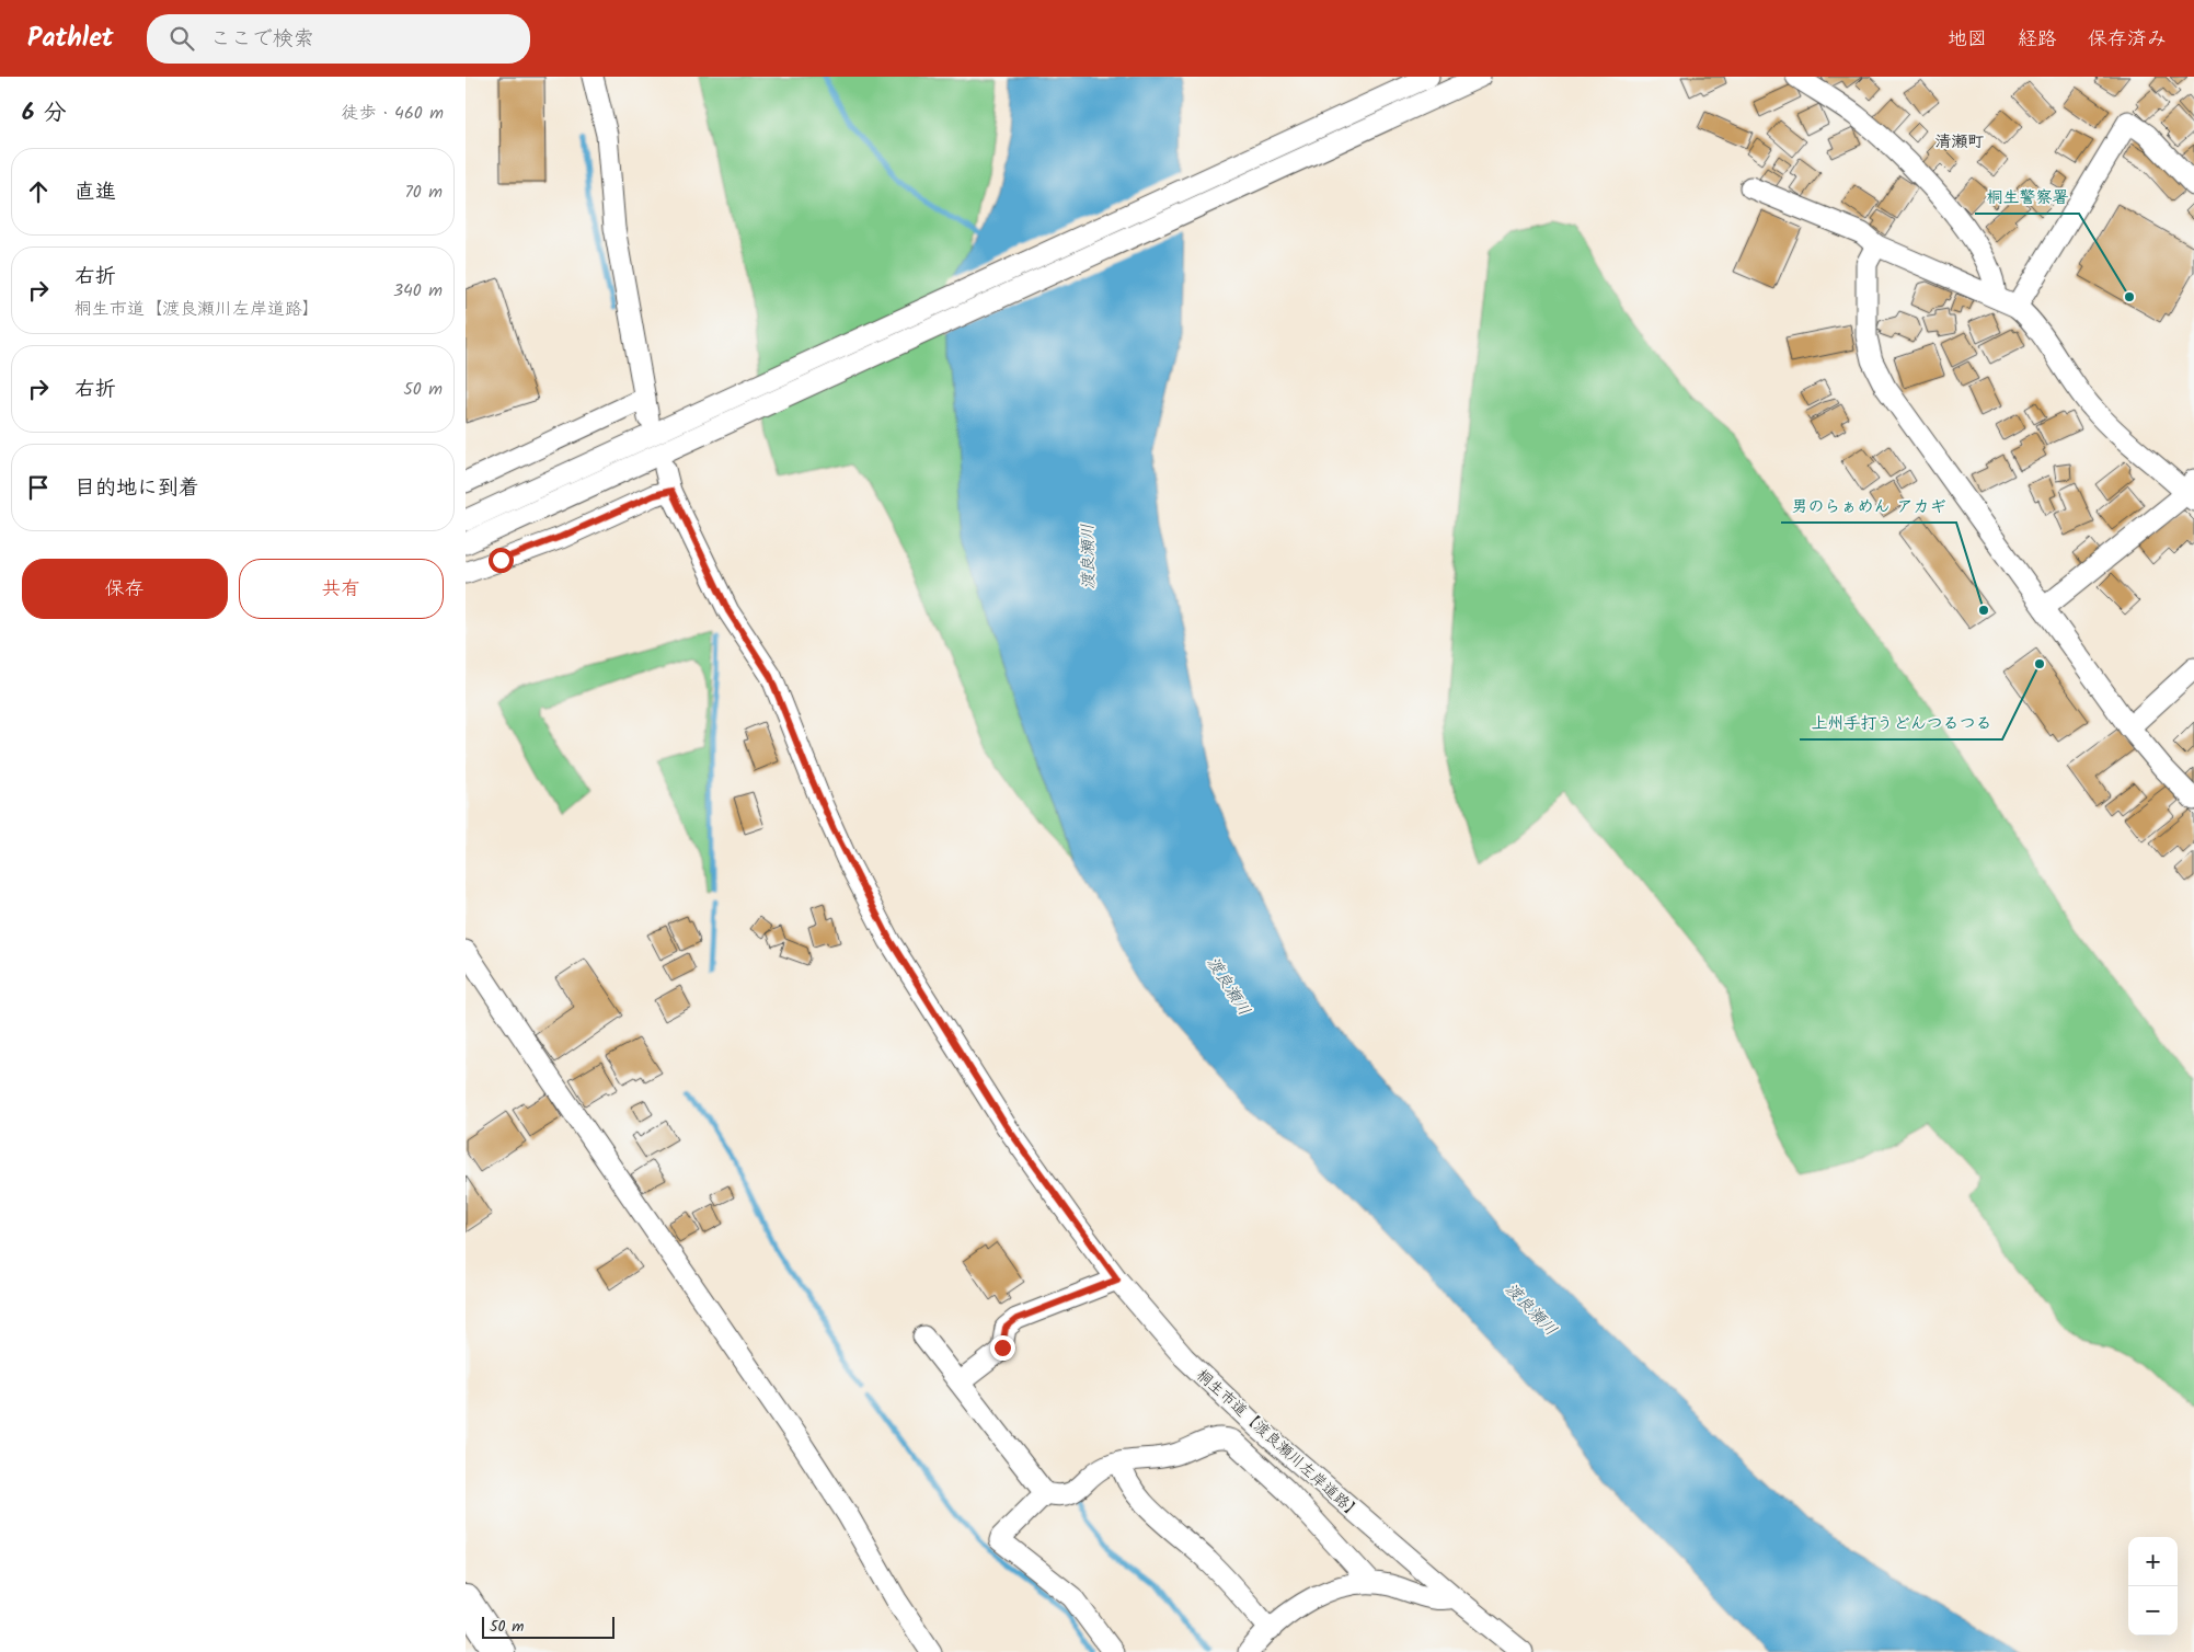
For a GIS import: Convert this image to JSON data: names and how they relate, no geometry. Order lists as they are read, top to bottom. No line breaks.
{"streets":{"street":["桐生市道【渡良瀬川左岸道路】"]},"districts":["清瀬町"],"water":["渡良瀬川"],"places":["桐生警察署","男のらぁめん アカギ","上州手打うどんつるつる"],"scale_bar":"50 m","page":{"header":"Pathlet","search":"ここで検索","nav":["地図","経路","保存済み"],"heading":["6 分","徒歩 · 460 m"],"list":[["直進","70 m"],["右折","桐生市道【渡良瀬川左岸道路】","340 m"],["右折","50 m"],"目的地に到着"],"buttons":["保存","共有"],"map_buttons":["+","−"],"scale":"50 m"}}
